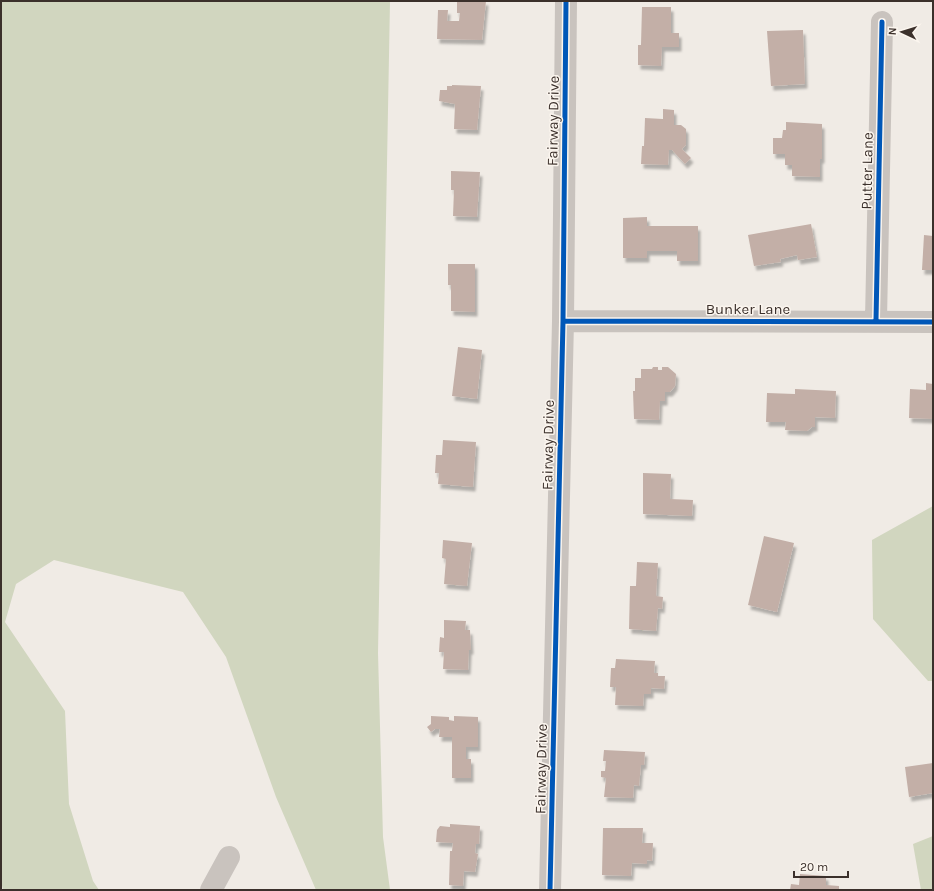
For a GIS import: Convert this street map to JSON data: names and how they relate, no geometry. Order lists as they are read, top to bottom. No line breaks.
{"streets":{"street":["Fairway Drive","Putter Lane","Bunker Lane"]},"crossings":[["Fairway Drive","Bunker Lane"],["Putter Lane","Bunker Lane"]],"scale_bar":"20 m","north":"left"}
